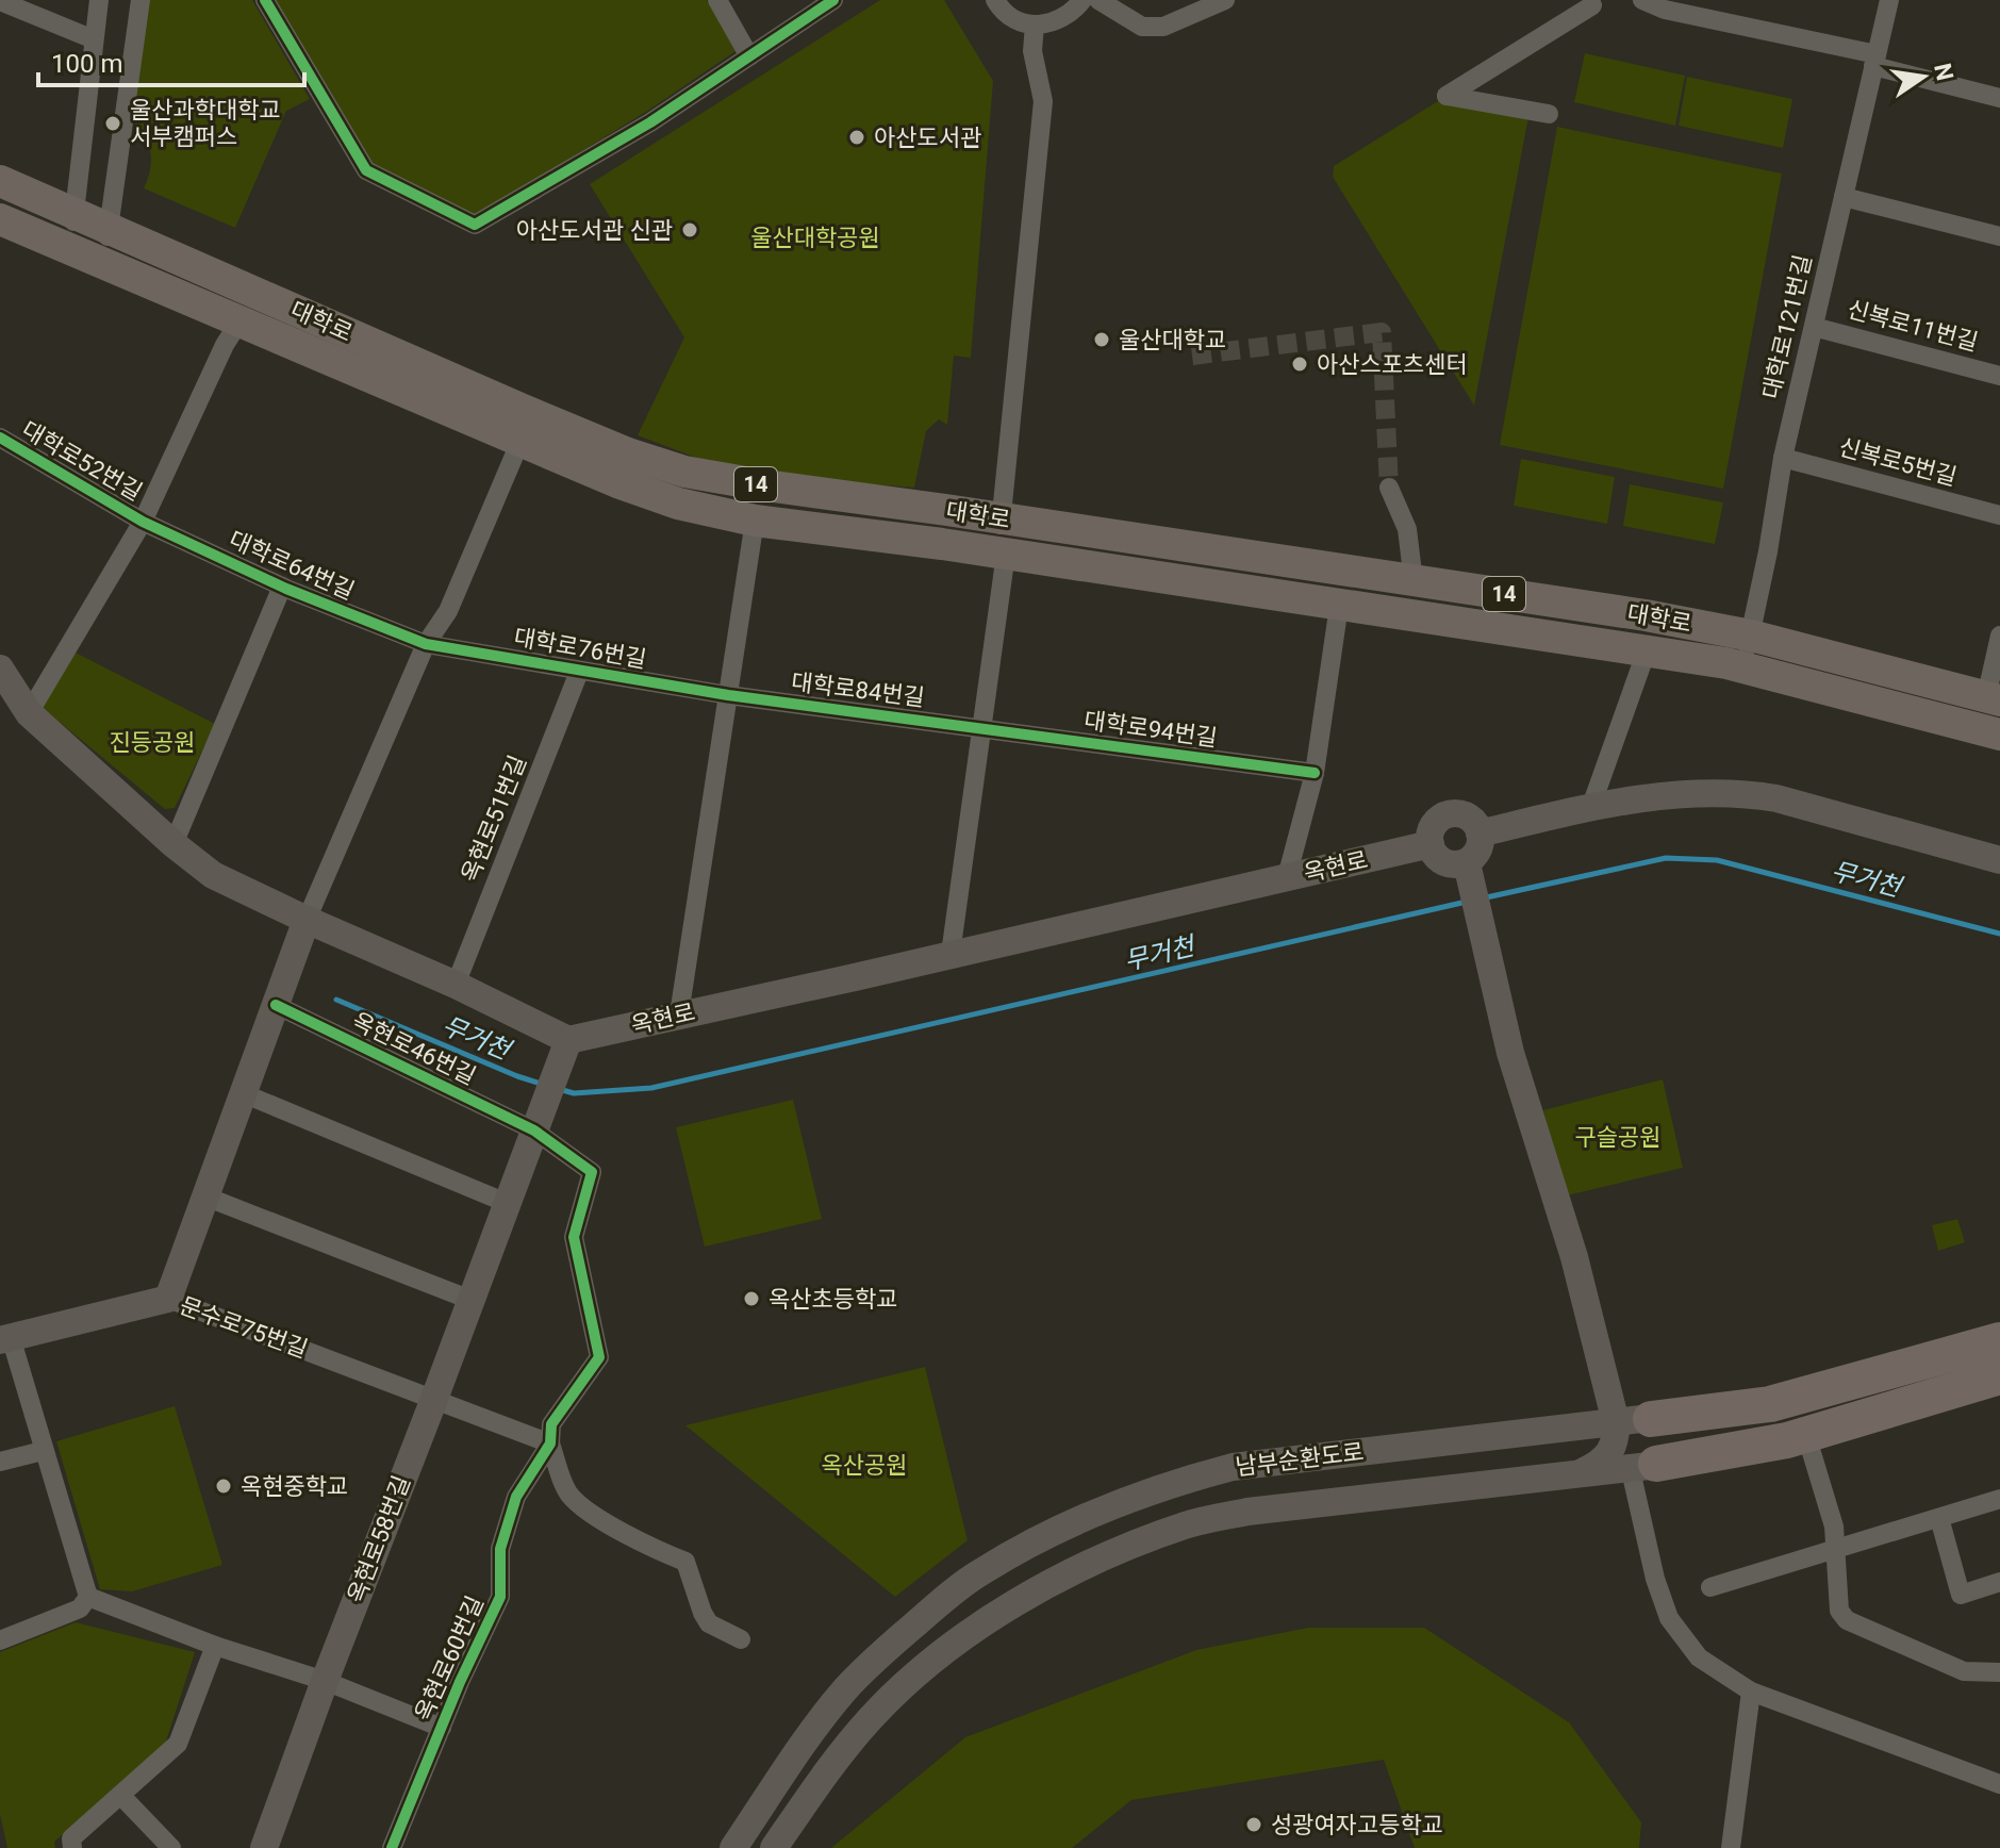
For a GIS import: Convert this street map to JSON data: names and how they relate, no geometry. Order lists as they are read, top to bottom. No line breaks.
{"streets":{"main road":["대학로","14","옥현로","문수로75번길","남부순환도로","옥현로58번길"],"street":["신복로11번길","대학로121번길","대학로52번길","신복로5번길","대학로64번길","대학로76번길","대학로84번길","대학로94번길","옥현로51번길","옥현로46번길","옥현로60번길"]},"crossings":[["대학로","대학로121번길"],["신복로11번길","대학로121번길"],["대학로121번길","신복로5번길"],["대학로52번길","대학로64번길"],["대학로64번길","대학로76번길"],["대학로76번길","대학로84번길"],["대학로76번길","옥현로51번길"],["대학로84번길","대학로94번길"],["옥현로","옥현로58번길"],["옥현로46번길","옥현로58번길"],["옥현로46번길","옥현로60번길"],["문수로75번길","옥현로58번길"],["옥현로58번길","옥현로60번길"]],"water":["무거천"],"parks":["울산대학공원","진등공원","구슬공원","옥산공원"],"places":["울산과학대학교 서부캠퍼스","아산도서관","아산도서관 신관","울산대학교","아산스포츠센터","옥산초등학교","옥현중학교","성광여자고등학교"],"scale_bar":"100 m","north":"right"}
